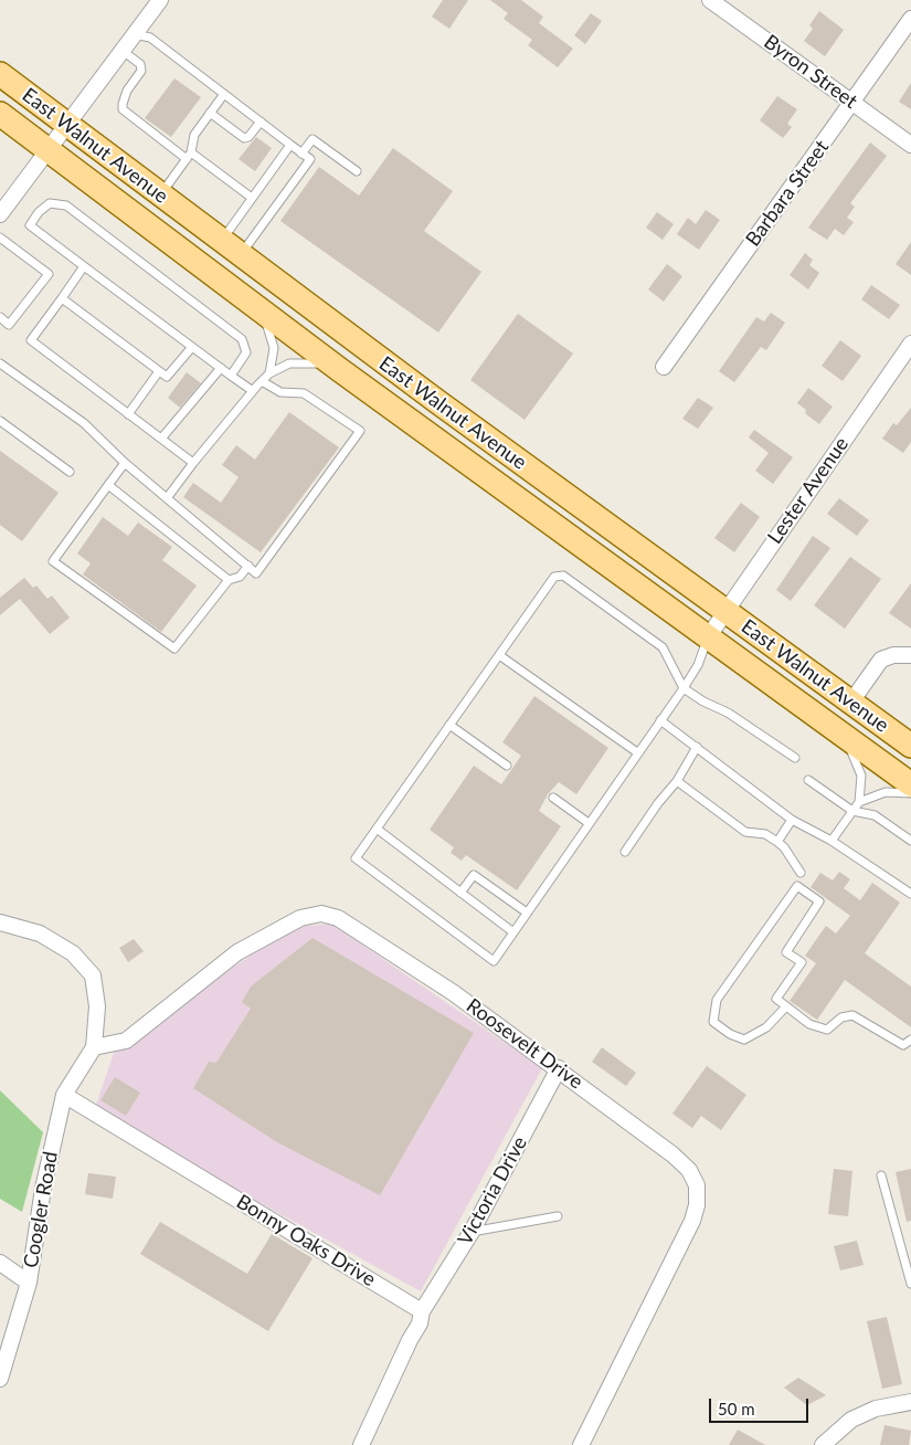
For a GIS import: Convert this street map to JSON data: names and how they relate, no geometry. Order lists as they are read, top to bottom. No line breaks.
{"streets":{"main road":["East Walnut Avenue"],"street":["Byron Street","Barbara Street","Lester Avenue","Roosevelt Drive","Victoria Drive","Coogler Road","Bonny Oaks Drive"]},"crossings":[["Byron Street","Barbara Street"],["East Walnut Avenue","Lester Avenue"],["Roosevelt Drive","Victoria Drive"],["Roosevelt Drive","Coogler Road"],["Victoria Drive","Bonny Oaks Drive"],["Coogler Road","Bonny Oaks Drive"]],"scale_bar":"50 m"}
